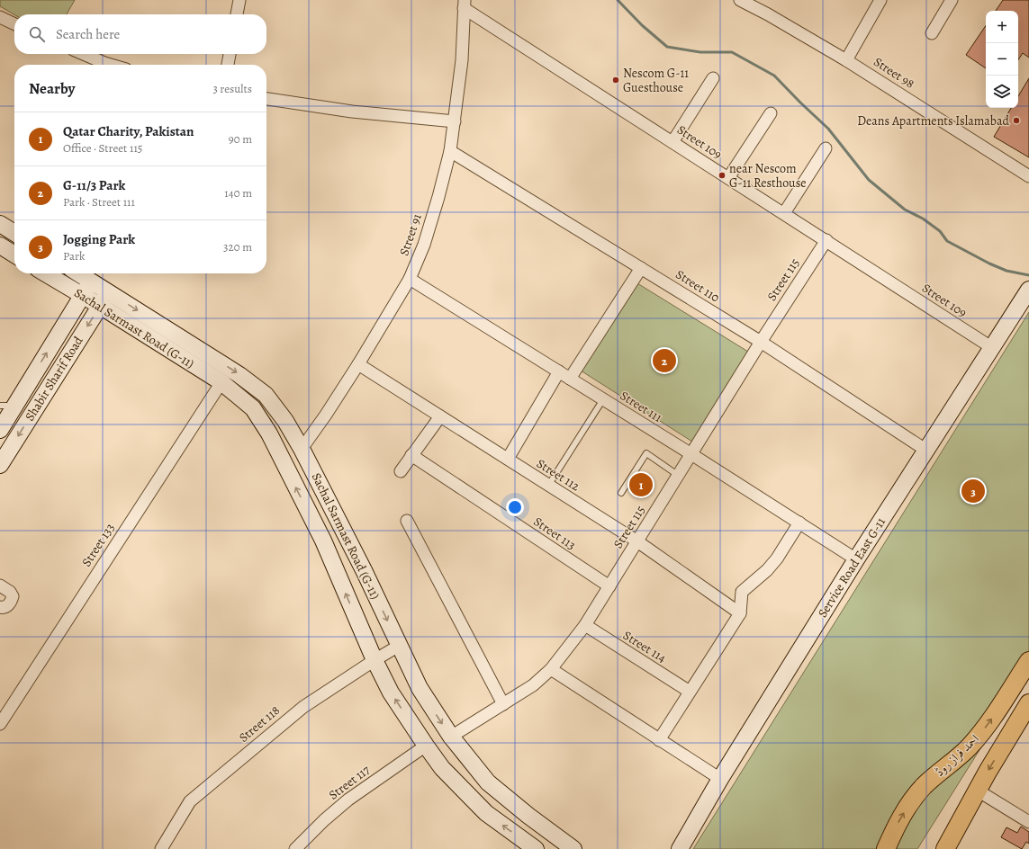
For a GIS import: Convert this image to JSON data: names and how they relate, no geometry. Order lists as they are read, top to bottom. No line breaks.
{"streets":{"main road":["Sachal Sarmast Road (G-11)","Shabir Sharif Road","Service Road East G-11","احمد فراز روڈ"],"street":["Street 98","Street 109","Street 91","Street 115","Street 110","Street 111","Street 112","Street 113","Street 133","Street 114","Street 118","Street 117"]},"crossings":[["Street 109","Street 91"],["Street 109","Street 115"],["Street 109","Service Road East G-11"],["Street 91","Street 110"],["Street 91","Sachal Sarmast Road (G-11)"],["Street 91","Street 111"],["Street 91","Street 112"],["Street 115","Street 110"],["Street 115","Sachal Sarmast Road (G-11)"],["Street 115","Street 111"],["Street 115","Street 112"],["Street 115","Street 113"],["Street 115","Street 114"],["Street 110","Service Road East G-11"],["Sachal Sarmast Road (G-11)","Shabir Sharif Road"],["Sachal Sarmast Road (G-11)","Street 133"],["Sachal Sarmast Road (G-11)","Street 118"],["Sachal Sarmast Road (G-11)","Street 117"],["Street 111","Service Road East G-11"]],"places":["Nescom G-11 Guesthouse","Deans Apartments Islamabad","near Nescom G-11 Resthouse"],"page":{"map_buttons":["+","−"],"search":"Search here","heading":["Nearby","3 results"],"list":[{"mark":"1","name":"Qatar Charity, Pakistan","note":"Office · Street 115","value":"90 m"},{"mark":"2","name":"G-11/3 Park","note":"Park · Street 111","value":"140 m"},{"mark":"3","name":"Jogging Park","note":"Park","value":"320 m"}],"pins":["2","1","3"]}}
